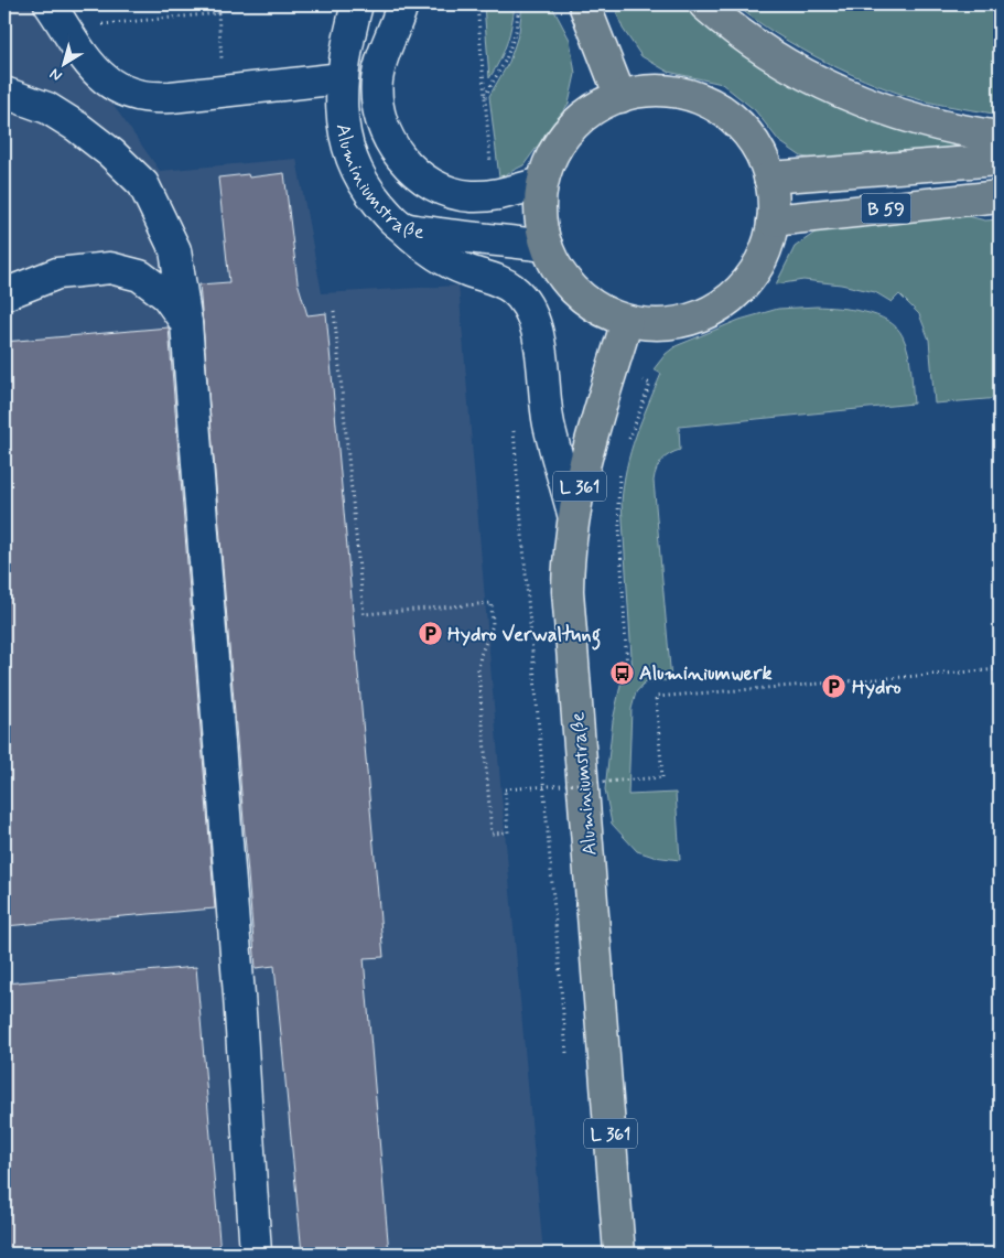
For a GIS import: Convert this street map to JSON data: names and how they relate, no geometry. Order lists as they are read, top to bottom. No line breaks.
{"streets":{"main road":["Aluminiumstraße","B 59","L 361"]},"places":{"parking":["Hydro Verwaltung","Hydro"],"bus stop":["Aluminiumwerk"]},"north":"bottom left"}
